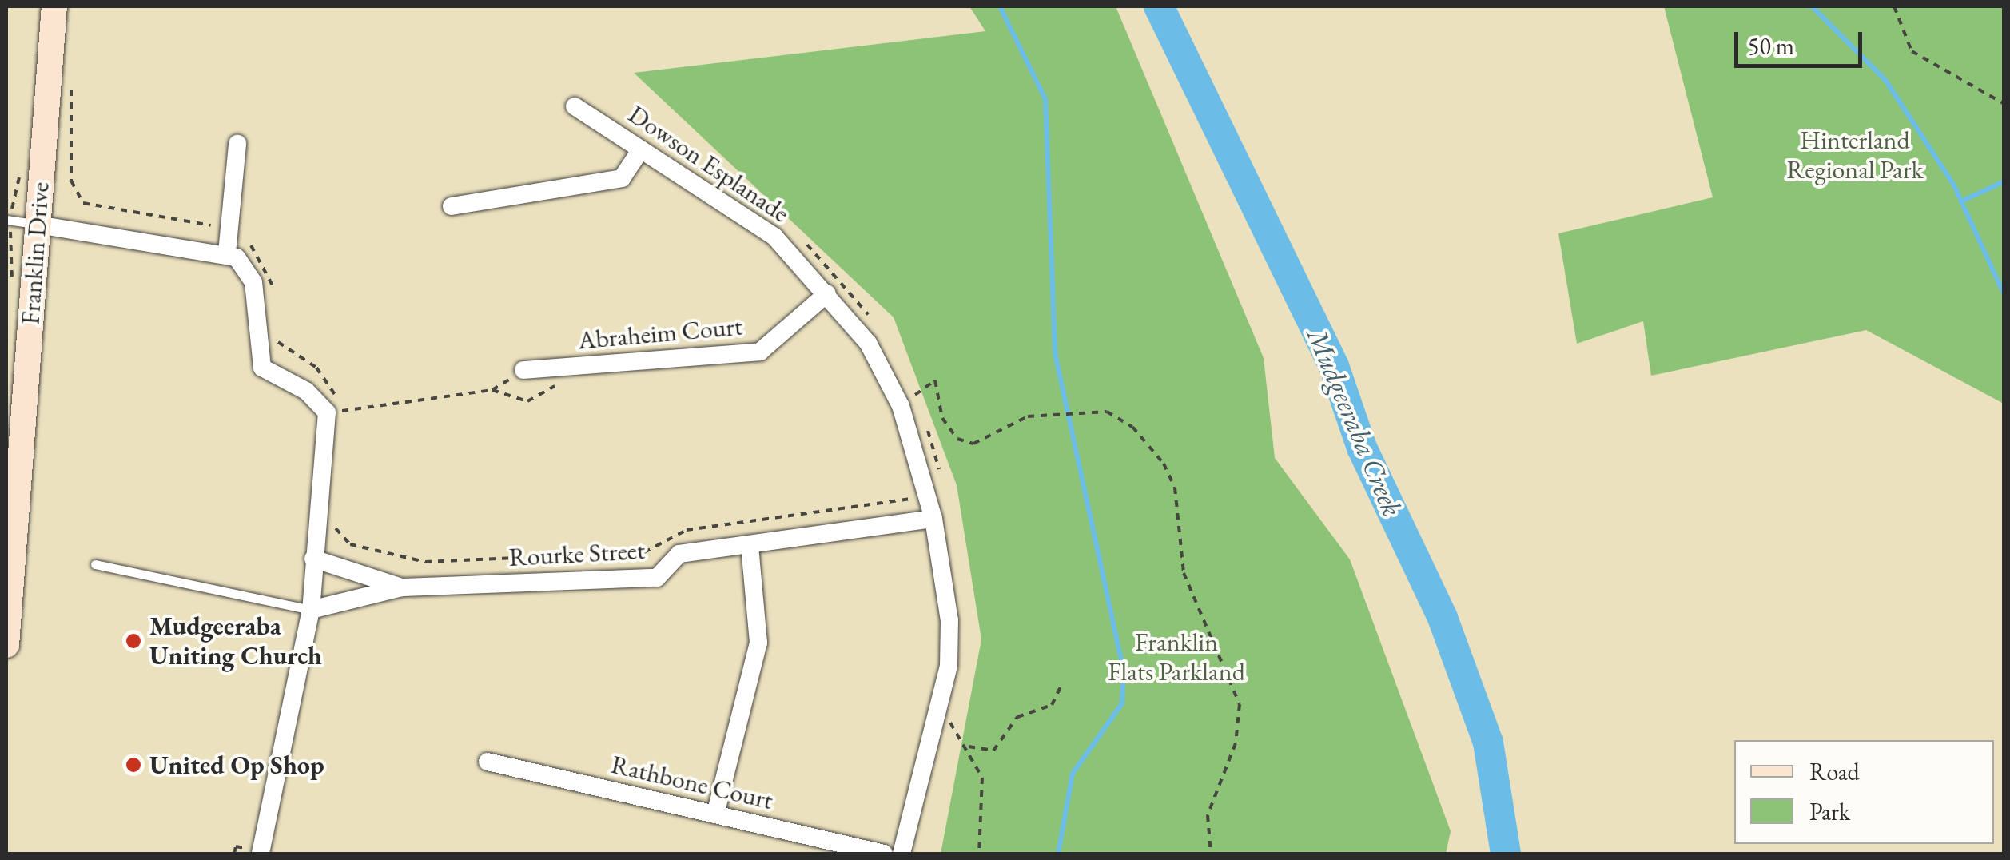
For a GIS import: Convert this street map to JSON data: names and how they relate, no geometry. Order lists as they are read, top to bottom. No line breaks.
{"streets":{"main road":["Franklin Drive"],"street":["Dowson Esplanade","Abraheim Court","Rourke Street","Rathbone Court"]},"crossings":[["Dowson Esplanade","Abraheim Court"],["Dowson Esplanade","Rourke Street"]],"water":["Mudgeeraba Creek"],"parks":["Hinterland Regional Park","Franklin Flats Parkland"],"places":["Mudgeeraba Uniting Church","United Op Shop"],"legend":["Road","Park"],"scale_bar":"50 m"}
